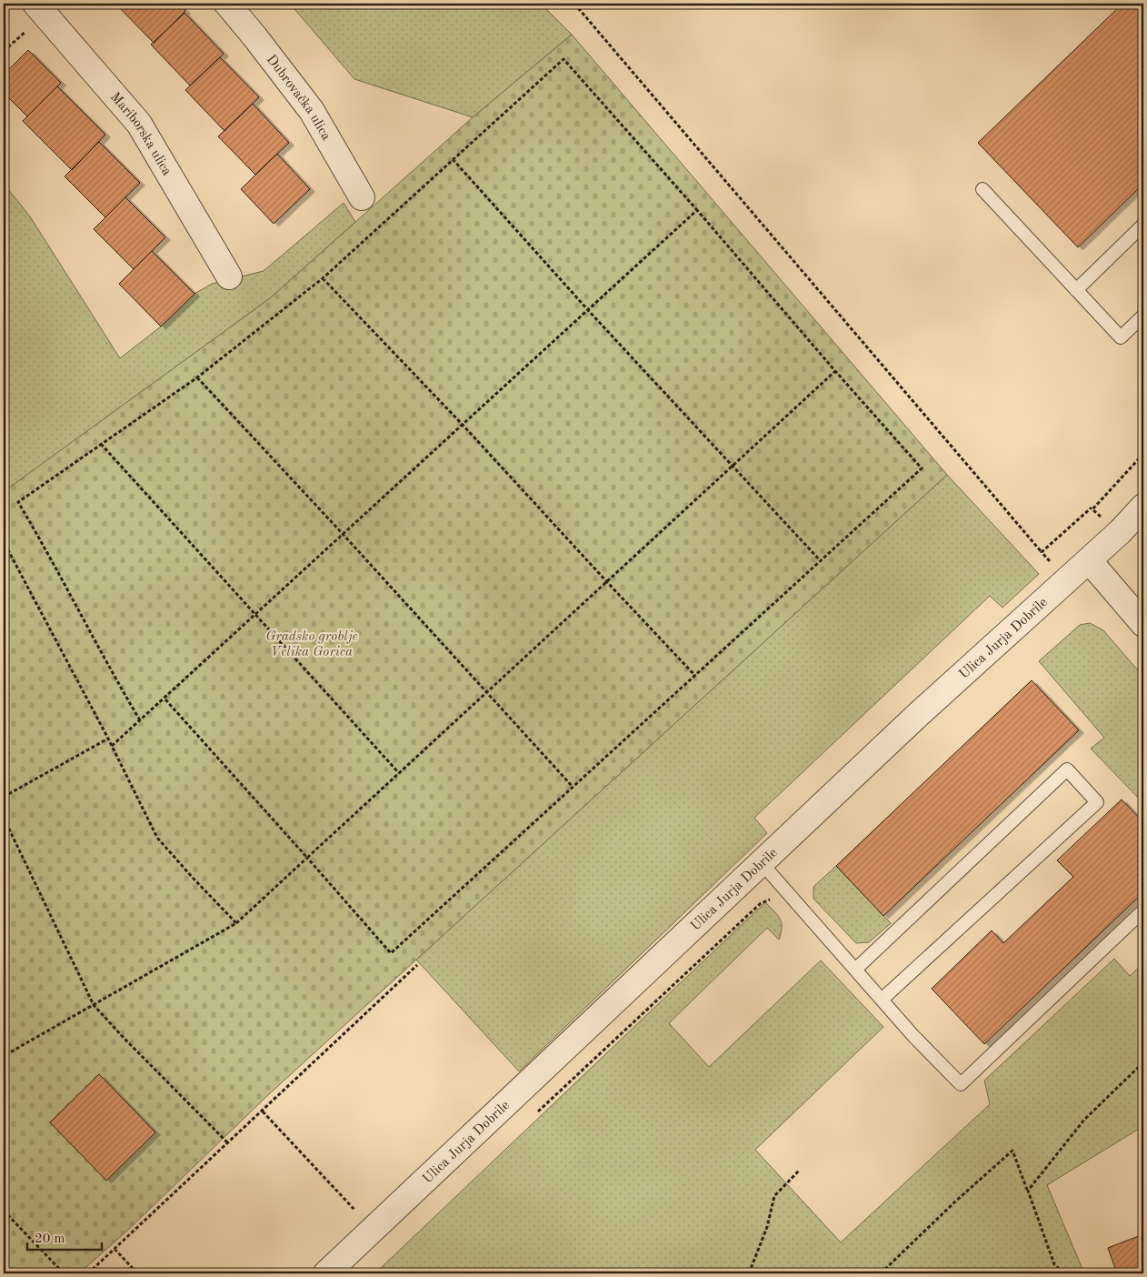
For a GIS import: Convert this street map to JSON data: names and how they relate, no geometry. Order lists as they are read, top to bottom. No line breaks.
{"streets":{"street":["Dubrovačka ulica","Mariborska ulica","Ulica Jurja Dobrile"]},"parks":["Gradsko groblje Velika Gorica"],"scale_bar":"20 m"}
